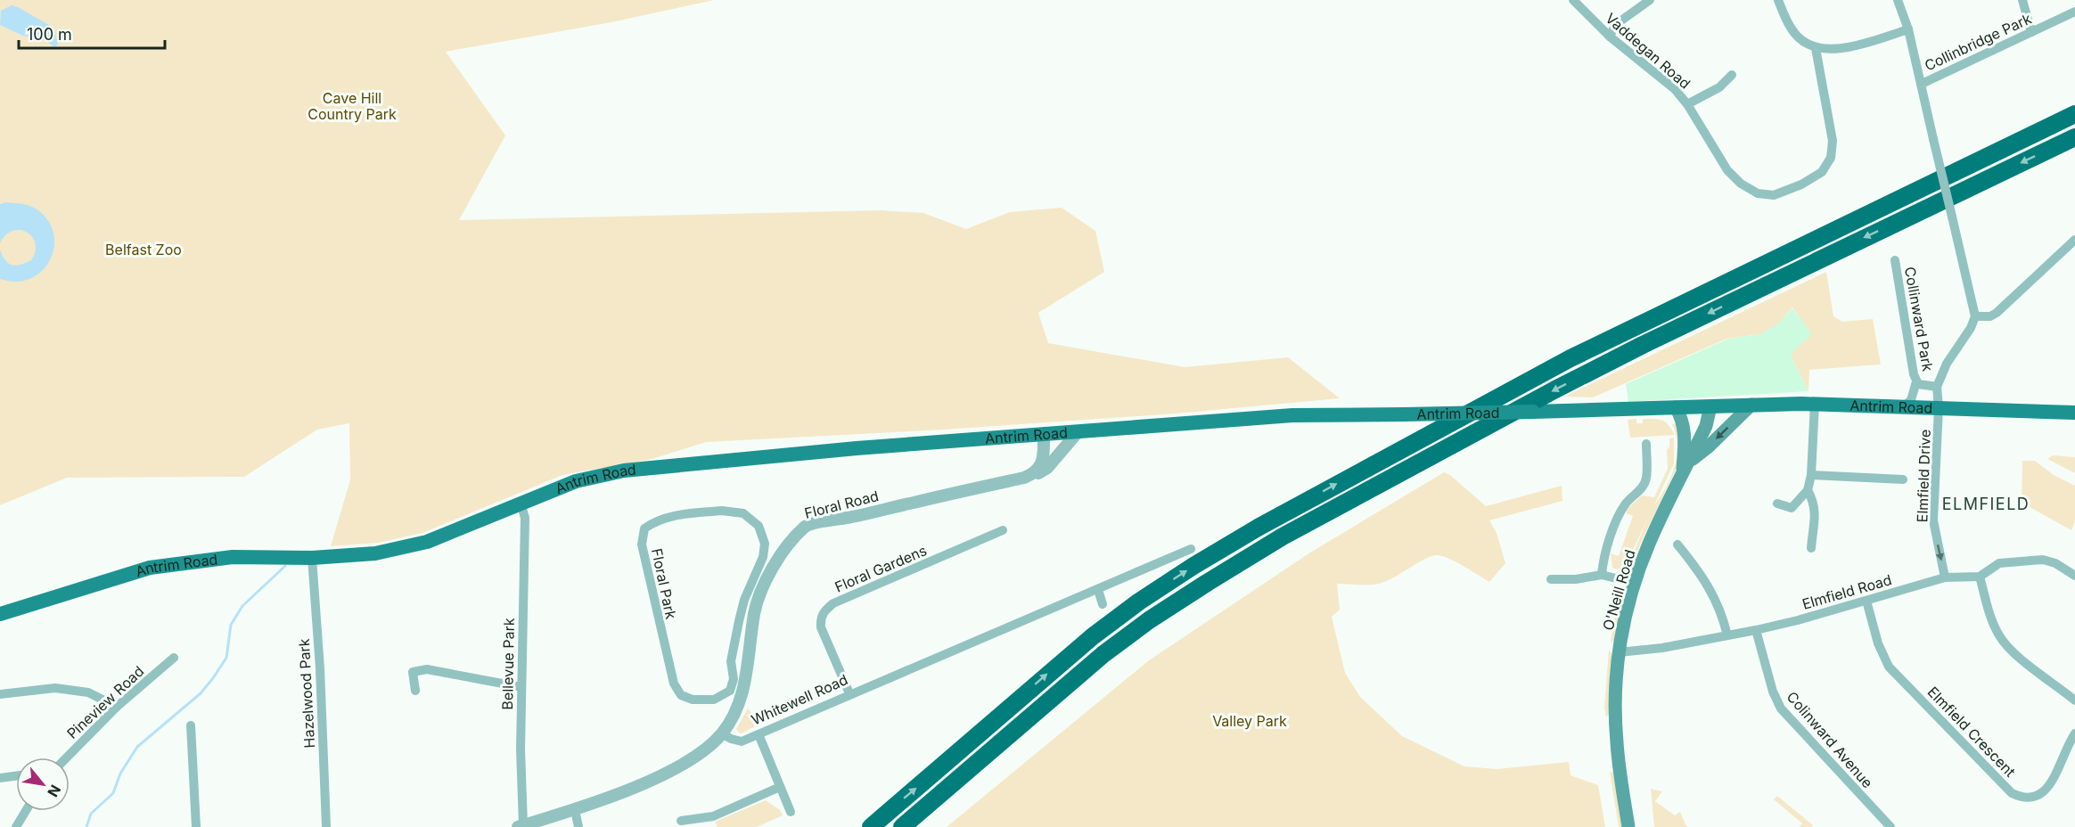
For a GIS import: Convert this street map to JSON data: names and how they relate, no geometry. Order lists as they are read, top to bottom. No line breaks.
{"streets":{"main road":["Antrim Road","O'Neill Road"],"street":["Collinbridge Park","Vaddegan Road","Collinward Park","Elmfield Drive","Floral Road","Floral Gardens","Floral Park","Elmfield Road","Bellevue Park","Hazelwood Park","Whitewell Road","Pineview Road","Elmfield Crescent","Colinward Avenue"]},"crossings":[["Collinward Park","Antrim Road"],["Collinward Park","Elmfield Drive"],["Antrim Road","Elmfield Drive"],["Antrim Road","Floral Road"],["Antrim Road","O'Neill Road"],["Antrim Road","Bellevue Park"],["Antrim Road","Hazelwood Park"],["Elmfield Drive","Elmfield Road"],["Floral Road","Whitewell Road"],["Floral Gardens","Whitewell Road"],["O'Neill Road","Elmfield Road"],["Elmfield Road","Elmfield Crescent"],["Elmfield Road","Colinward Avenue"]],"one_way":["Elmfield Drive"],"districts":["ELMFIELD"],"parks":["Cave Hill Country Park","Belfast Zoo","Valley Park"],"scale_bar":"100 m","north":"bottom right"}
